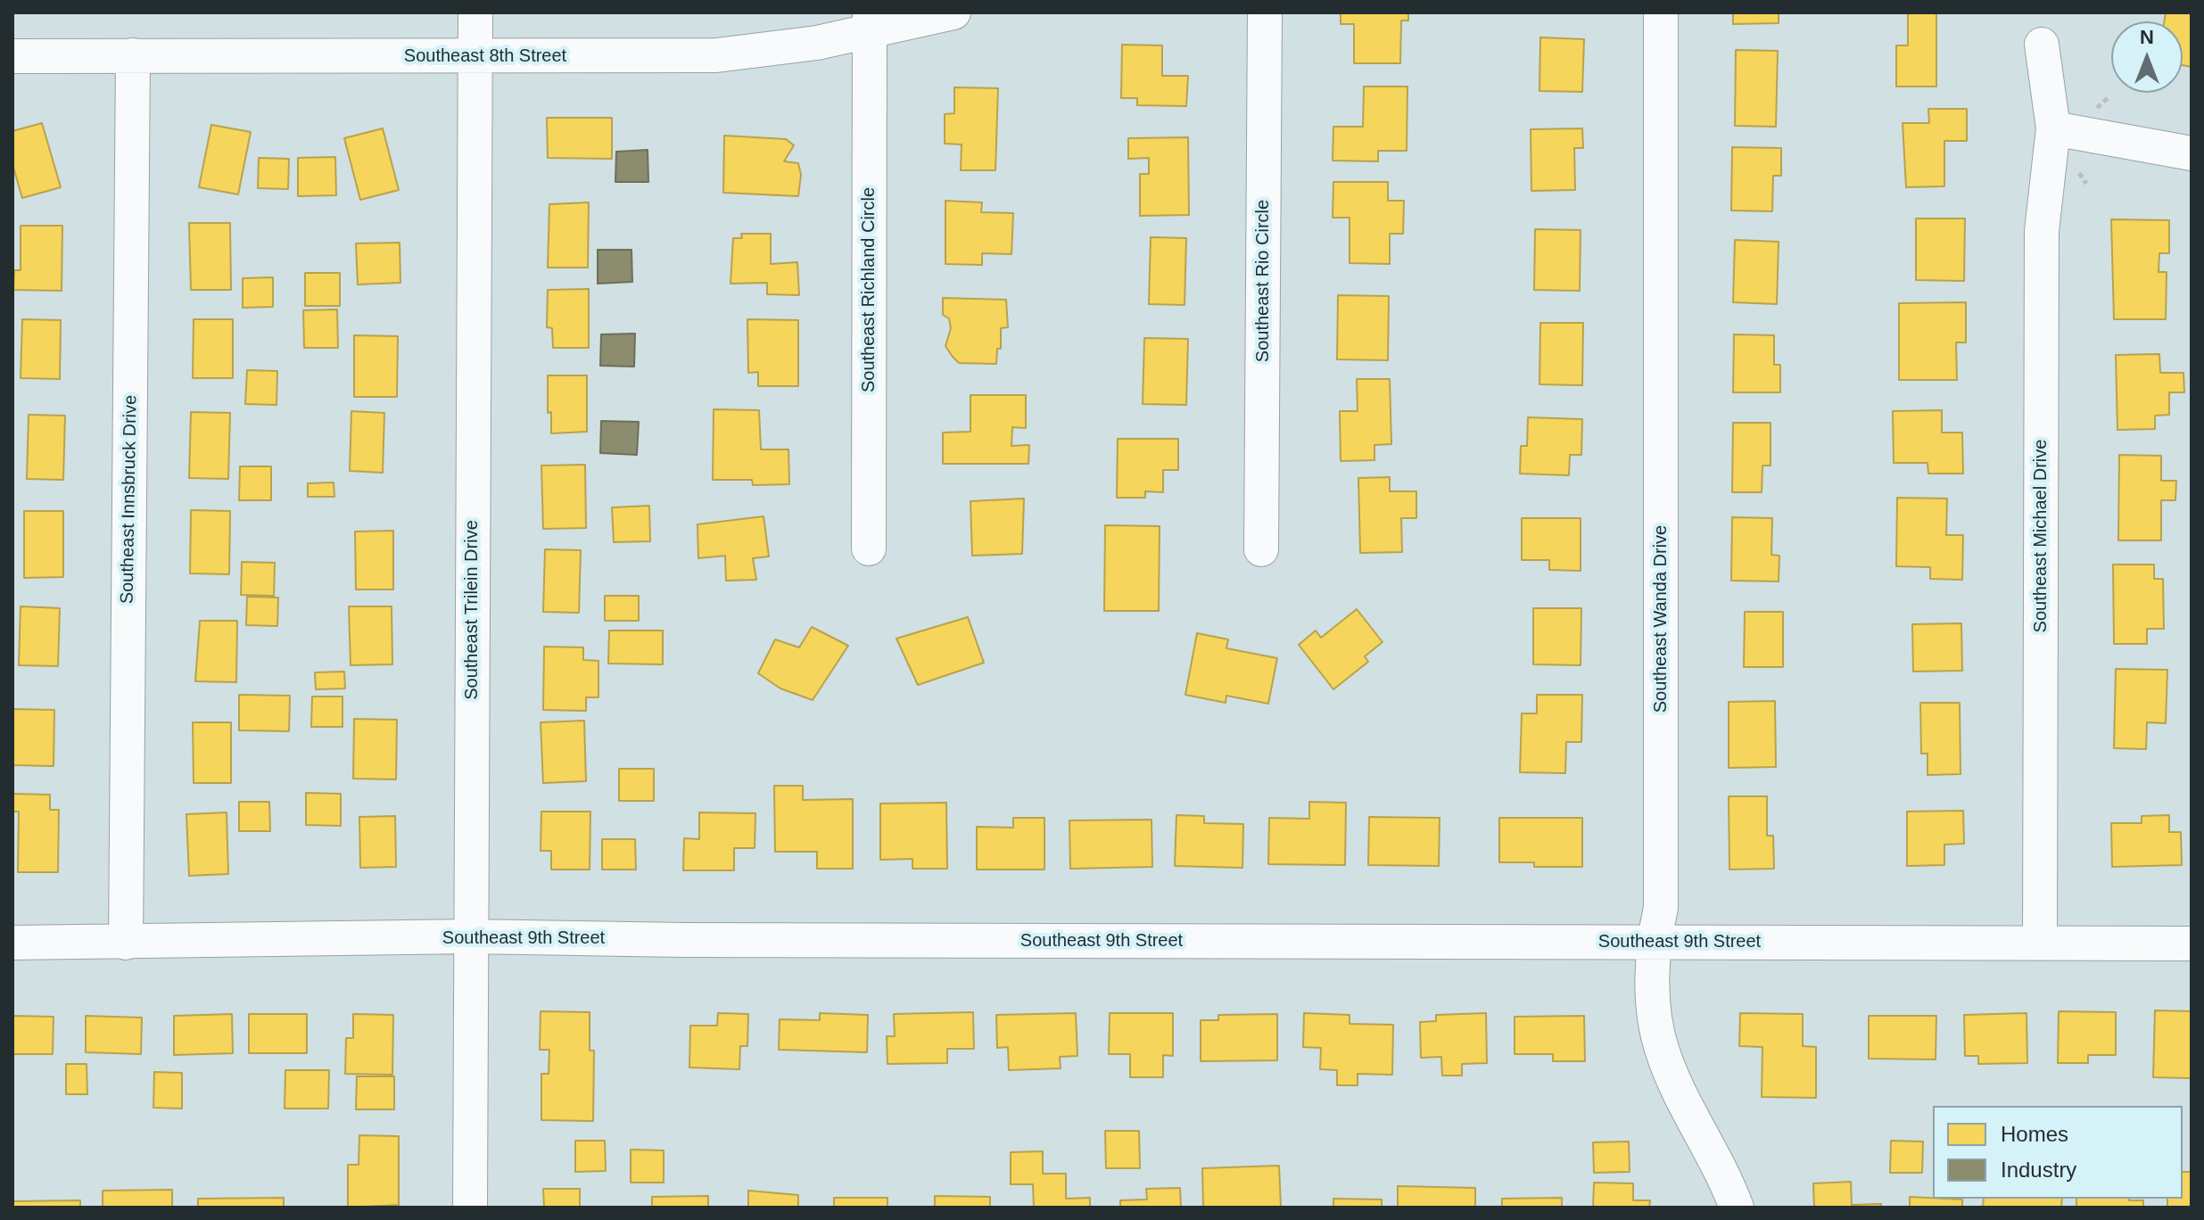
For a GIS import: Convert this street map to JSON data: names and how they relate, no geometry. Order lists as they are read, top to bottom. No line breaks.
{"streets":{"street":["Southeast 8th Street","Southeast Rio Circle","Southeast Richland Circle","Southeast Innsbruck Drive","Southeast Michael Drive","Southeast Trilein Drive","Southeast Wanda Drive","Southeast 9th Street"]},"crossings":[["Southeast 8th Street","Southeast Richland Circle"],["Southeast 8th Street","Southeast Innsbruck Drive"],["Southeast 8th Street","Southeast Trilein Drive"],["Southeast Innsbruck Drive","Southeast 9th Street"],["Southeast Michael Drive","Southeast 9th Street"],["Southeast Trilein Drive","Southeast 9th Street"],["Southeast Wanda Drive","Southeast 9th Street"]],"legend":["Homes","Industry"],"north":"top"}
